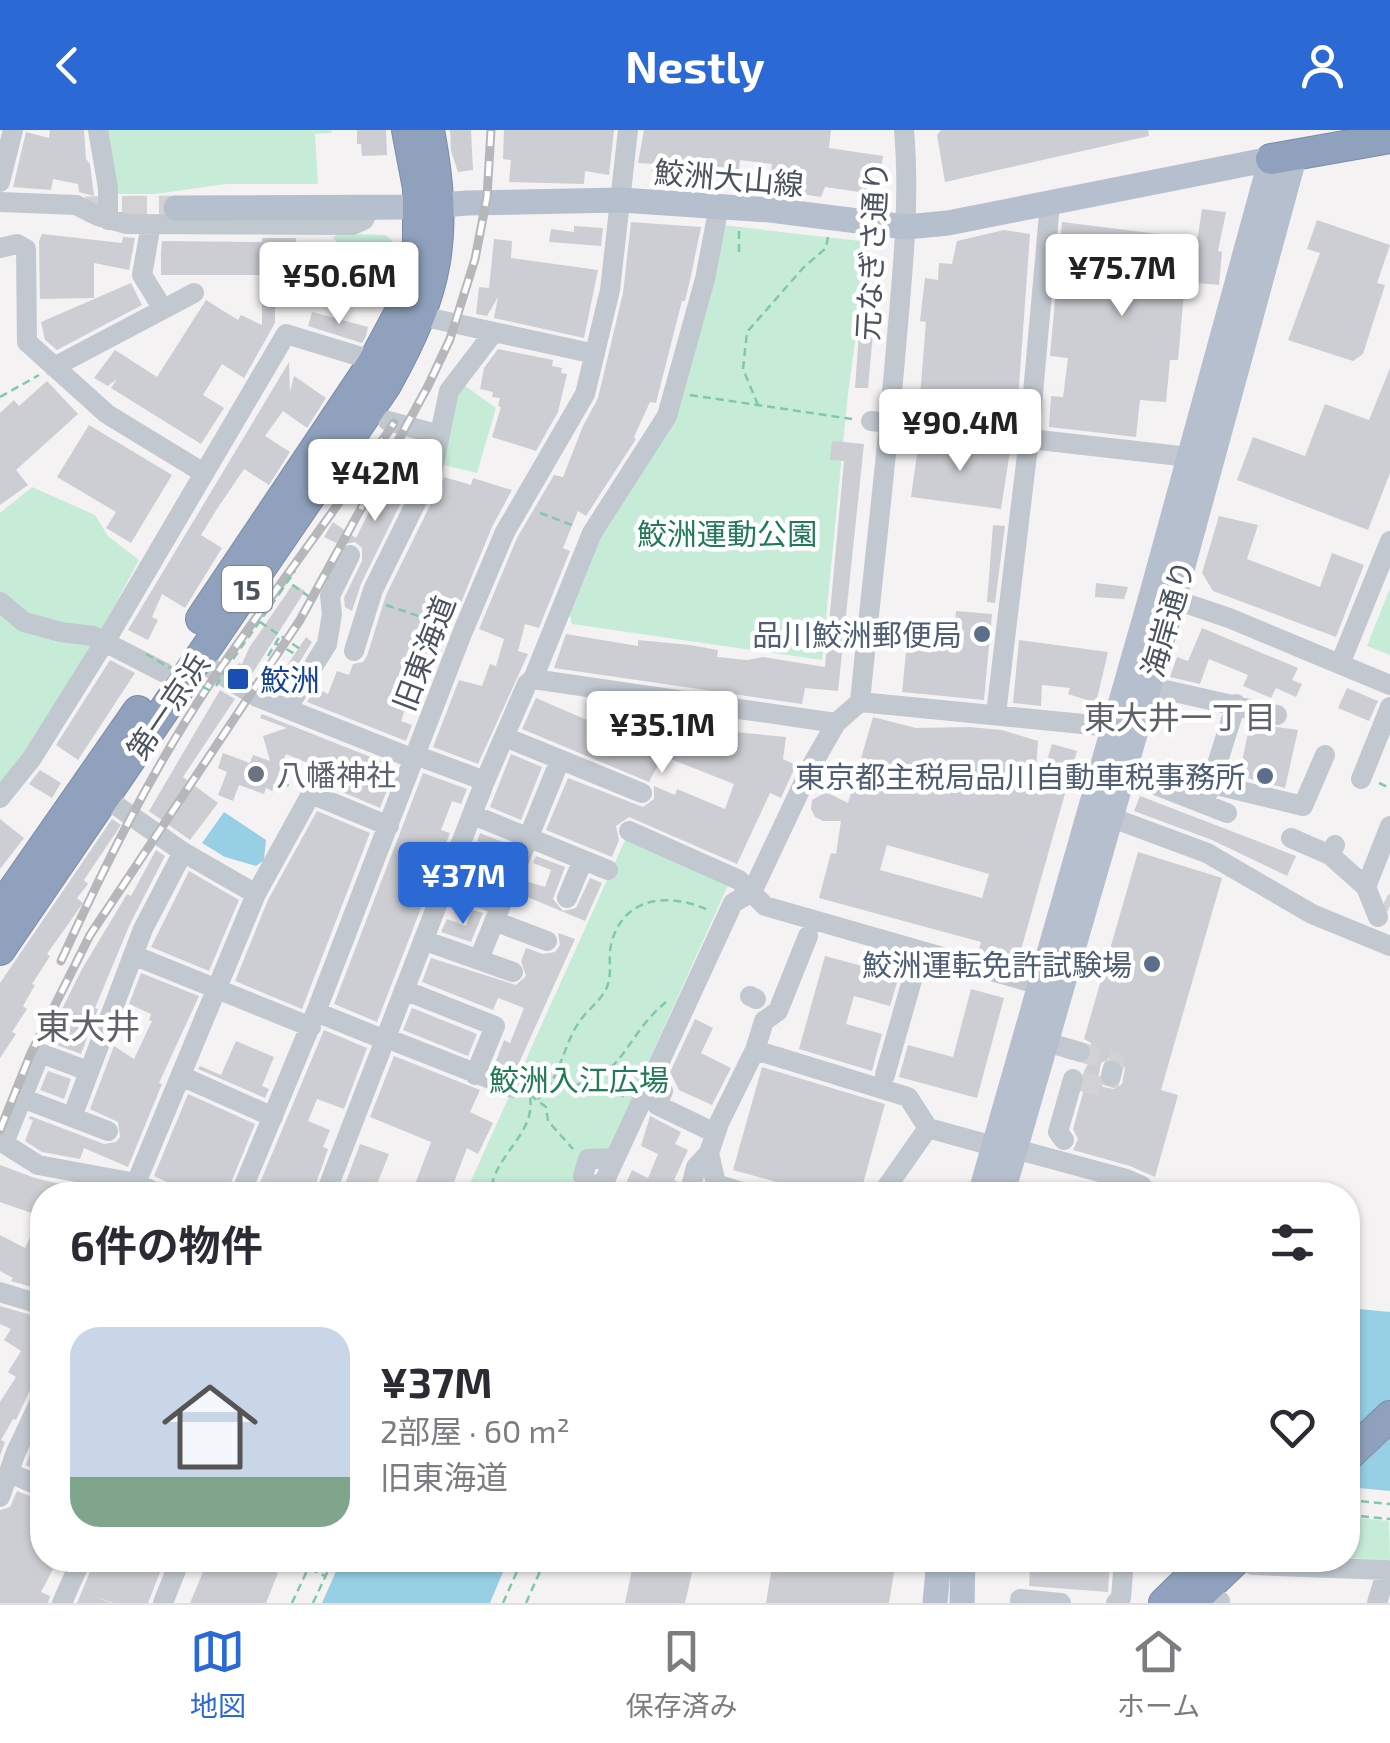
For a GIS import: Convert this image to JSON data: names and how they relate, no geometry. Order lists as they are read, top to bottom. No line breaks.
{"streets":{"highway":["15","第一京浜"],"main road":["鮫洲大山線","海岸通り"],"street":["元なぎさ通り","旧東海道"]},"crossings":[["鮫洲大山線","元なぎさ通り"],["鮫洲大山線","海岸通り"],["鮫洲大山線","旧東海道"],["鮫洲大山線","第一京浜"]],"districts":["東大井一丁目","東大井"],"parks":["鮫洲運動公園","鮫洲入江広場"],"places":{"other":["品川鮫洲郵便局","八幡神社","東京都主税局品川自動車税事務所","鮫洲運転免許試験場"],"transit":["鮫洲"]},"page":{"header":"Nestly","price":["¥75.7M","¥50.6M","¥90.4M","¥42M","¥35.1M","¥37M"],"heading":"6件の物件","list":[{"name":"¥37M","note":"2部屋 · 60 m² · 旧東海道"}],"tabs":["地図","保存済み","ホーム"]}}
